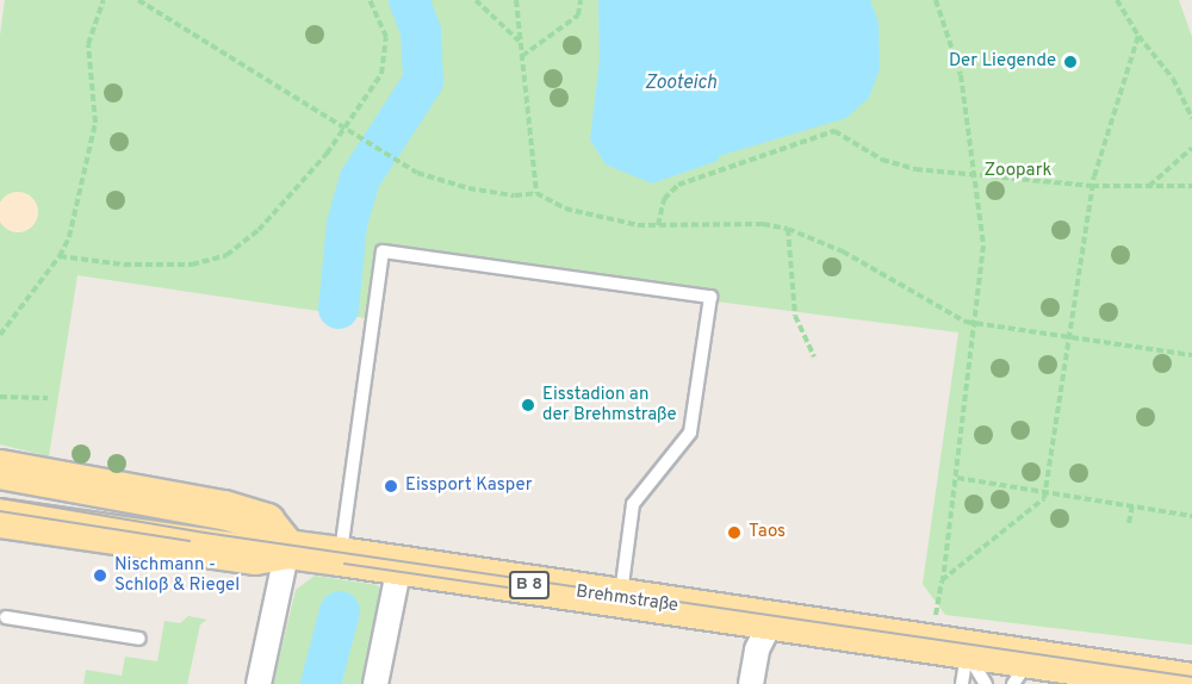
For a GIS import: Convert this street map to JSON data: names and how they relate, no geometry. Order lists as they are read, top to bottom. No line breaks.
{"streets":{"main road":["B 8","Brehmstraße"]},"water":["Zooteich"],"parks":["Zoopark"],"places":["Der Liegende","Eisstadion an der Brehmstraße","Eissport Kasper","Taos","Nischmann - Schloß & Riegel"]}
